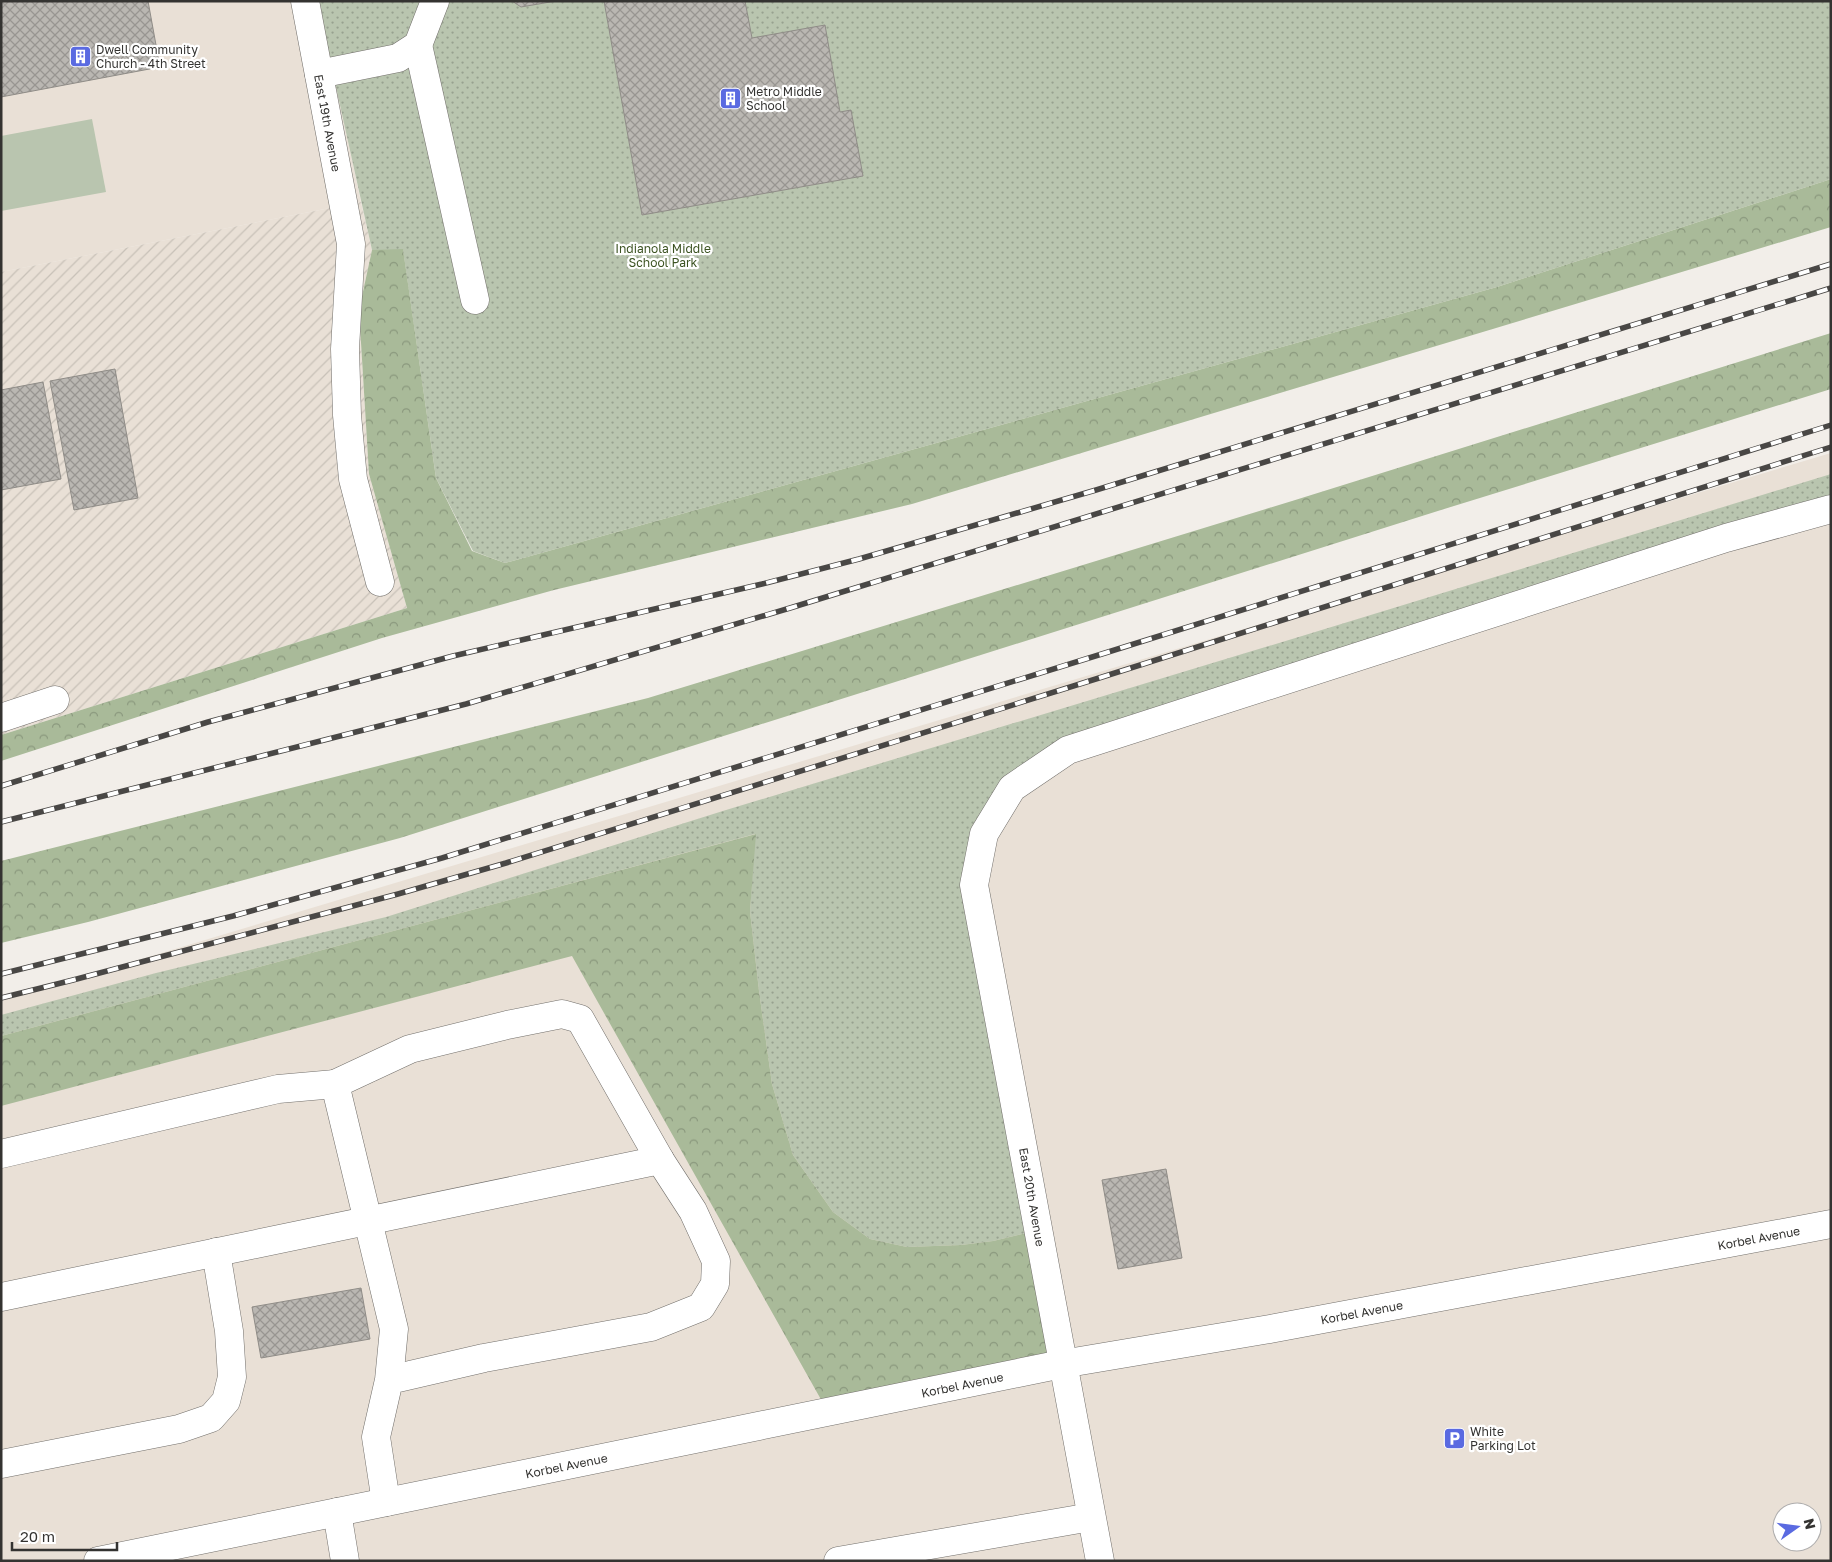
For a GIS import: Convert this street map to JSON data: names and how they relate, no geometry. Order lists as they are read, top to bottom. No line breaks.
{"streets":{"street":["East 19th Avenue","East 20th Avenue","Korbel Avenue"]},"crossings":[["East 20th Avenue","Korbel Avenue"]],"parks":["Indianola Middle School Park"],"places":{"building":["Dwell Community Church - 4th Street","Metro Middle School"],"parking":["White Parking Lot"]},"scale_bar":"20 m","north":"right"}
